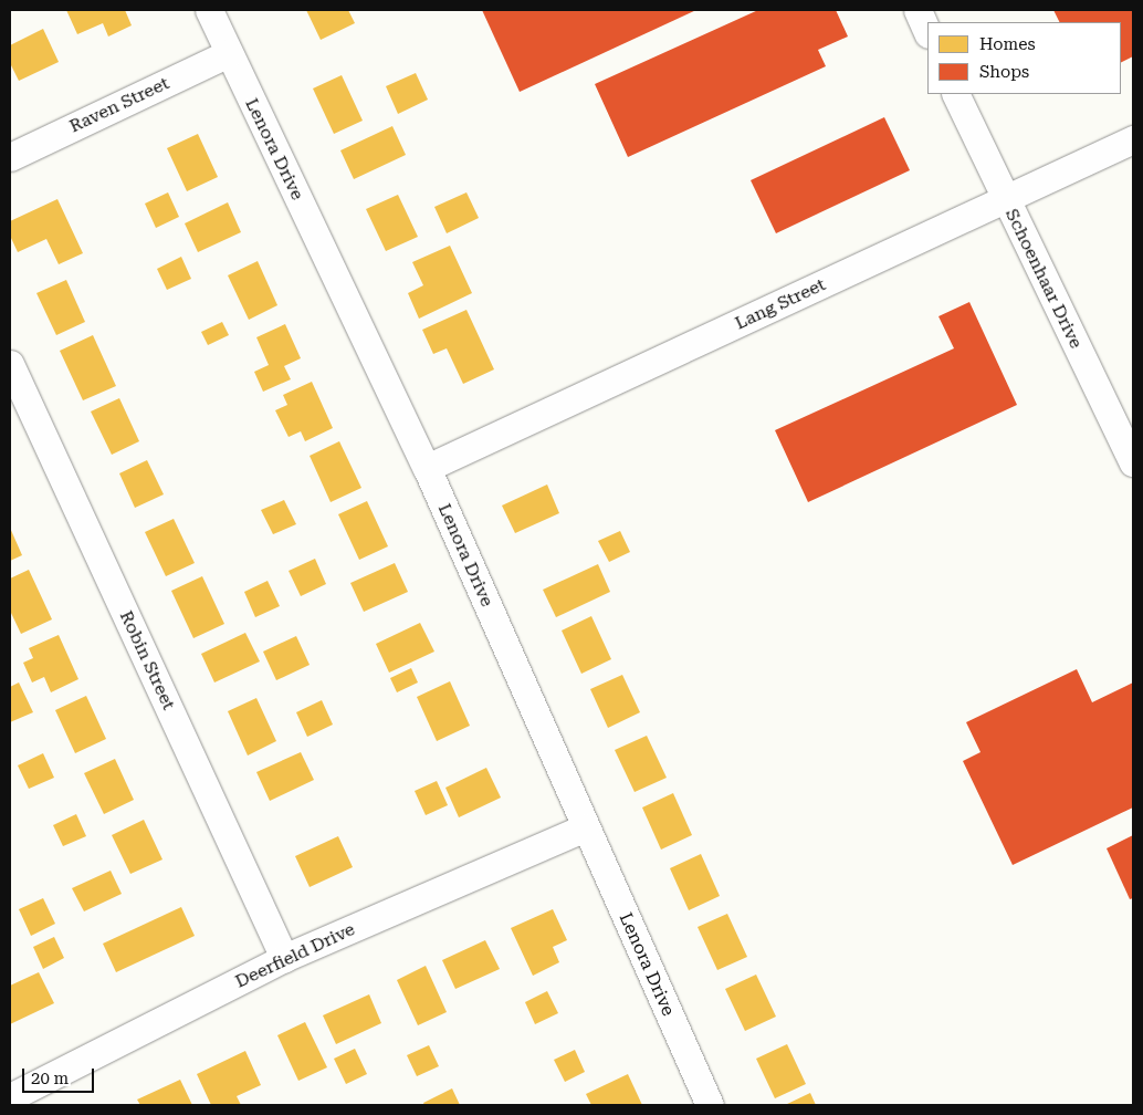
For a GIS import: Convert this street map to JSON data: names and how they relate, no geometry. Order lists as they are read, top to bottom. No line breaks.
{"streets":{"street":["Raven Street","Lenora Drive","Schoenhaar Drive","Lang Street","Robin Street","Deerfield Drive"]},"crossings":[["Raven Street","Lenora Drive"],["Lenora Drive","Lang Street"],["Lenora Drive","Deerfield Drive"],["Schoenhaar Drive","Lang Street"],["Robin Street","Deerfield Drive"]],"legend":["Homes","Shops"],"scale_bar":"20 m"}
